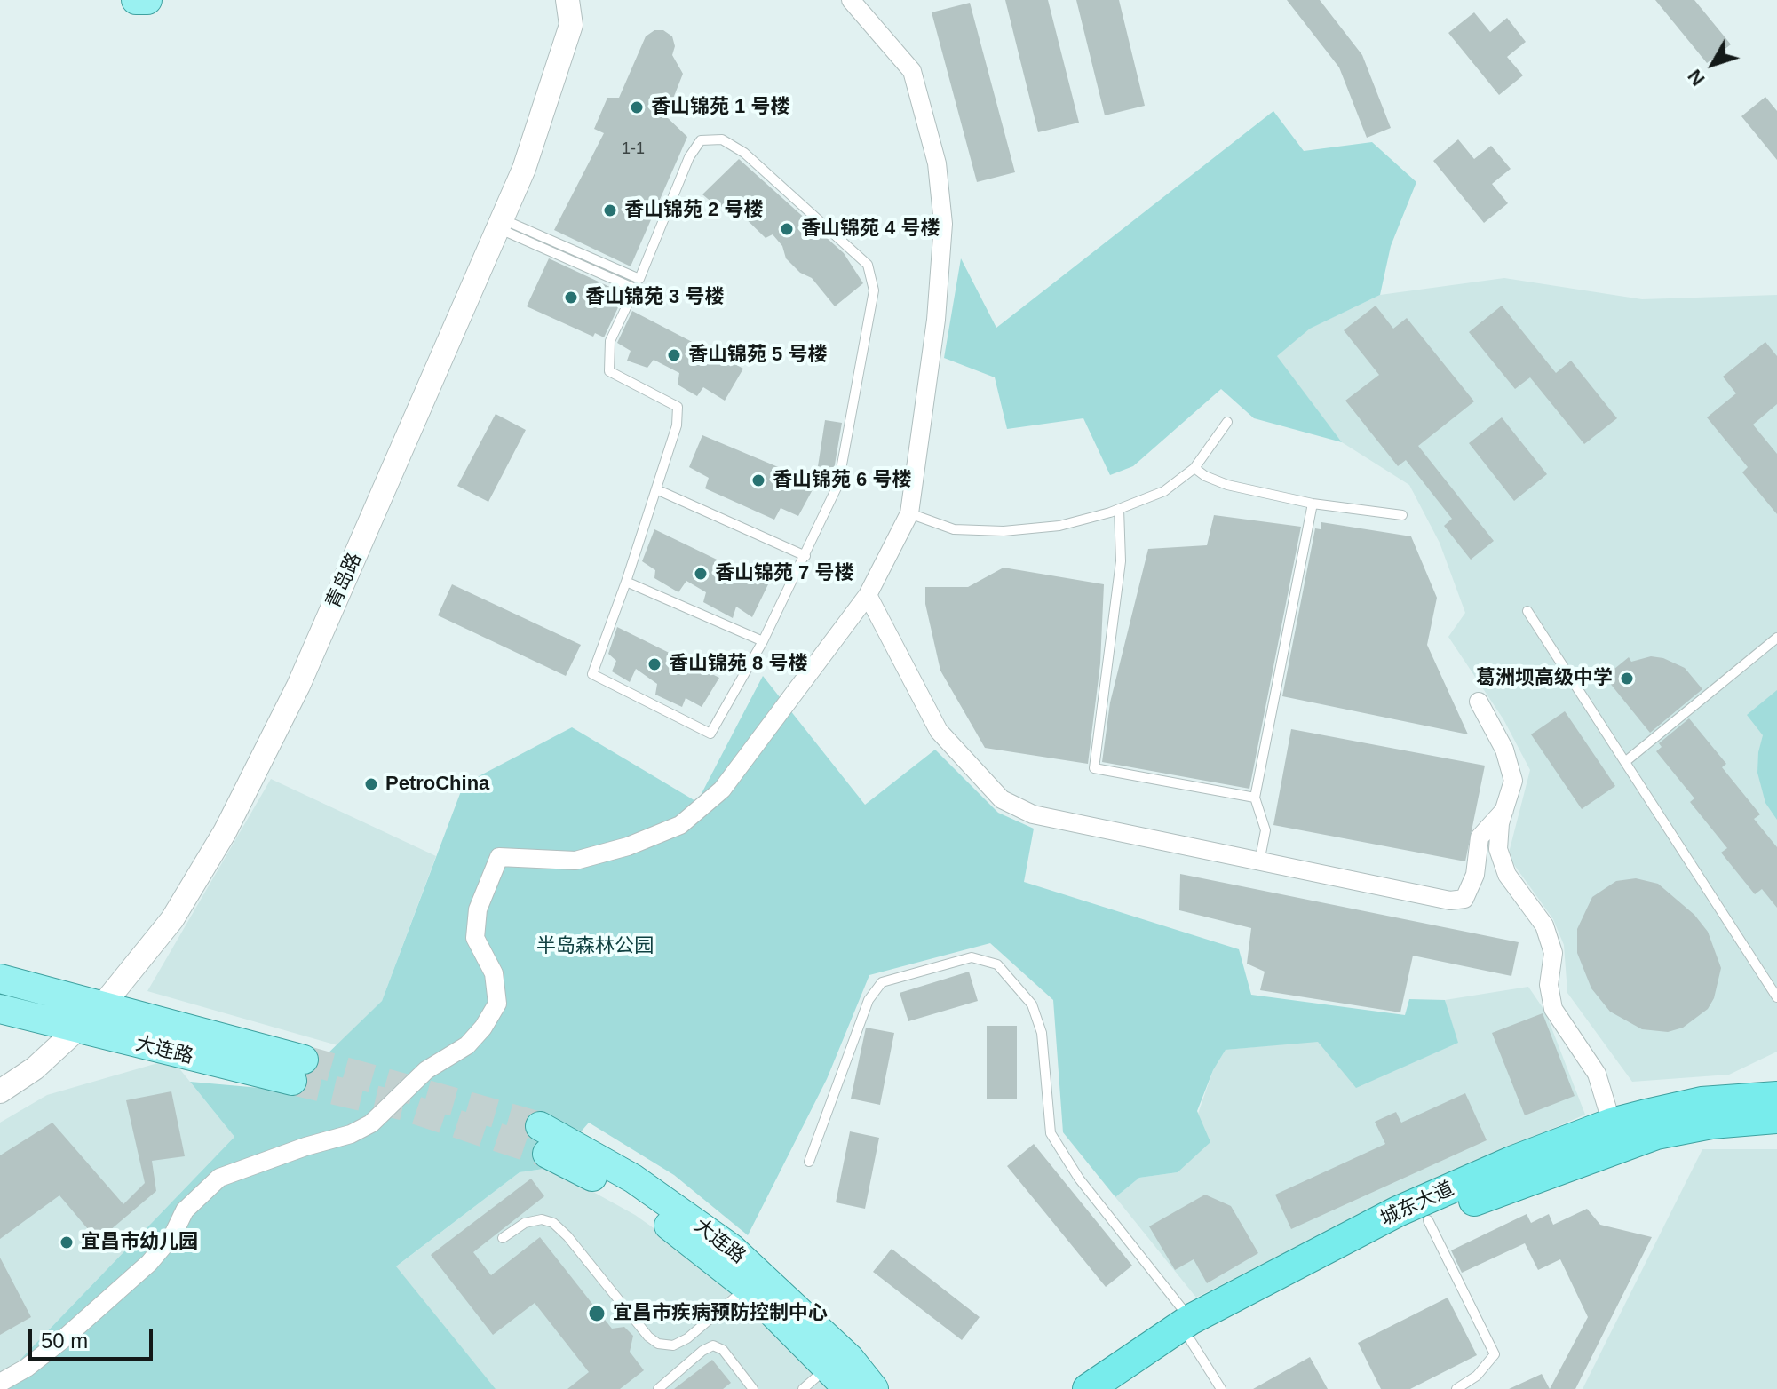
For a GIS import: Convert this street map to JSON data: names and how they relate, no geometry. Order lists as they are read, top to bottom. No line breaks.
{"streets":{"highway":["城东大道"],"main road":["大连路"],"street":["青岛路"]},"crossings":[["青岛路","大连路"]],"parks":["半岛森林公园"],"places":["香山锦苑 1 号楼","香山锦苑 2 号楼","香山锦苑 4 号楼","香山锦苑 3 号楼","香山锦苑 5 号楼","香山锦苑 6 号楼","香山锦苑 7 号楼","香山锦苑 8 号楼","葛洲坝高级中学","PetroChina","宜昌市幼儿园","宜昌市疾病预防控制中心"],"house_numbers":["1-1"],"scale_bar":"50 m","north":"bottom left"}
